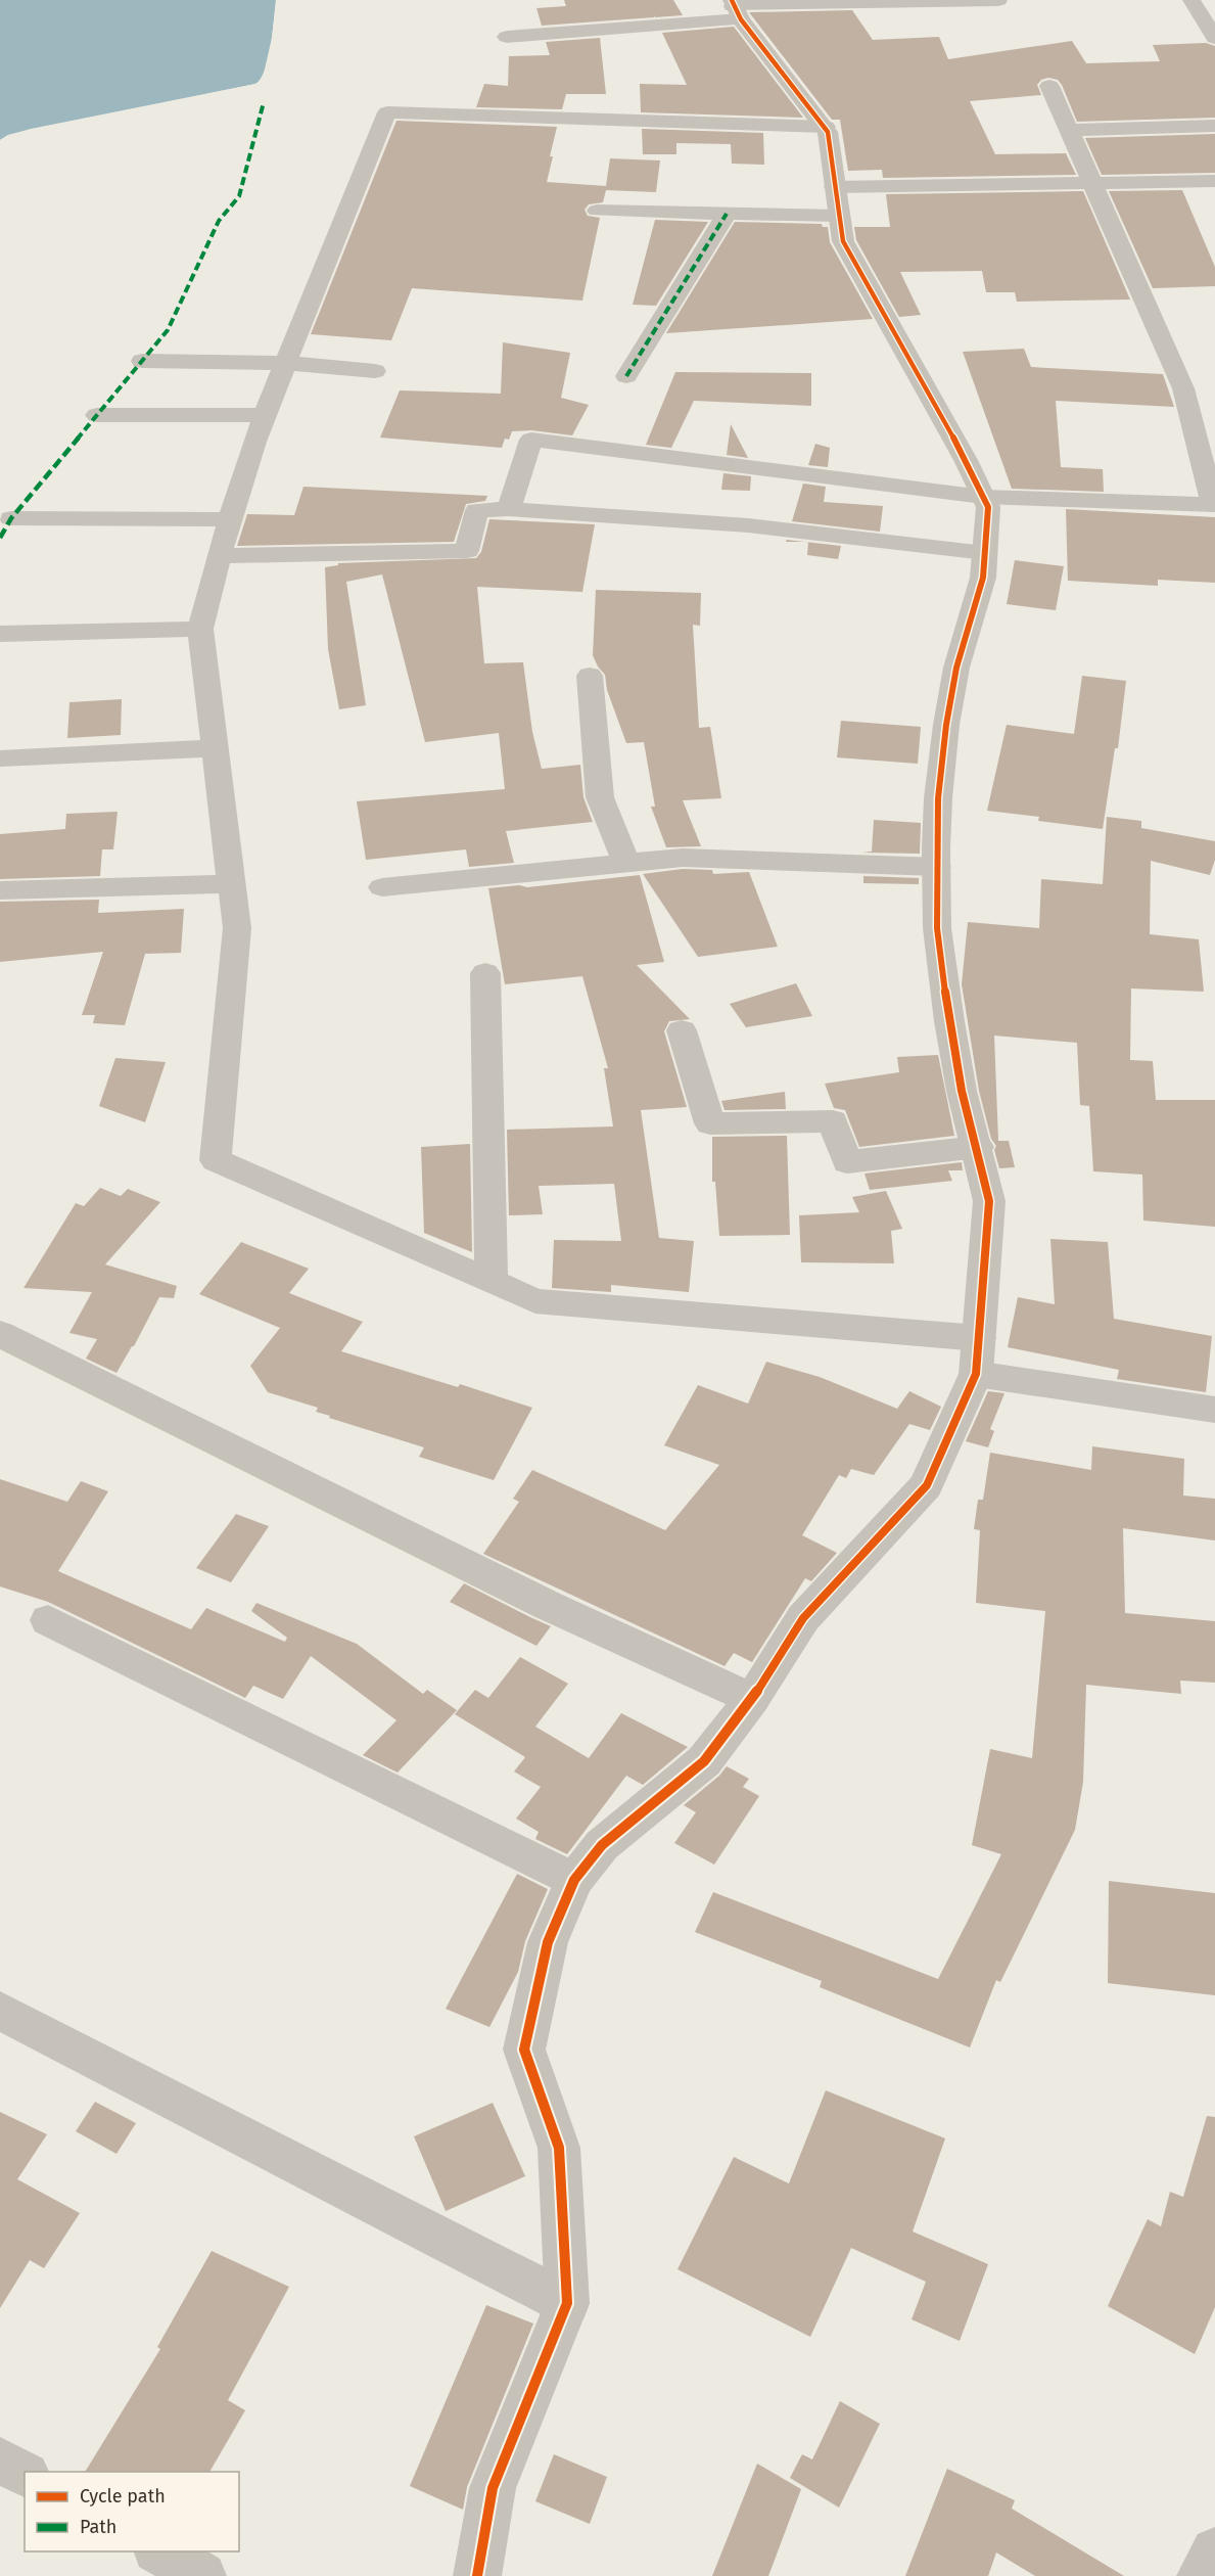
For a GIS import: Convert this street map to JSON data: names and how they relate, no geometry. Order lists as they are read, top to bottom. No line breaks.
{"legend":["Cycle path","Path"]}
